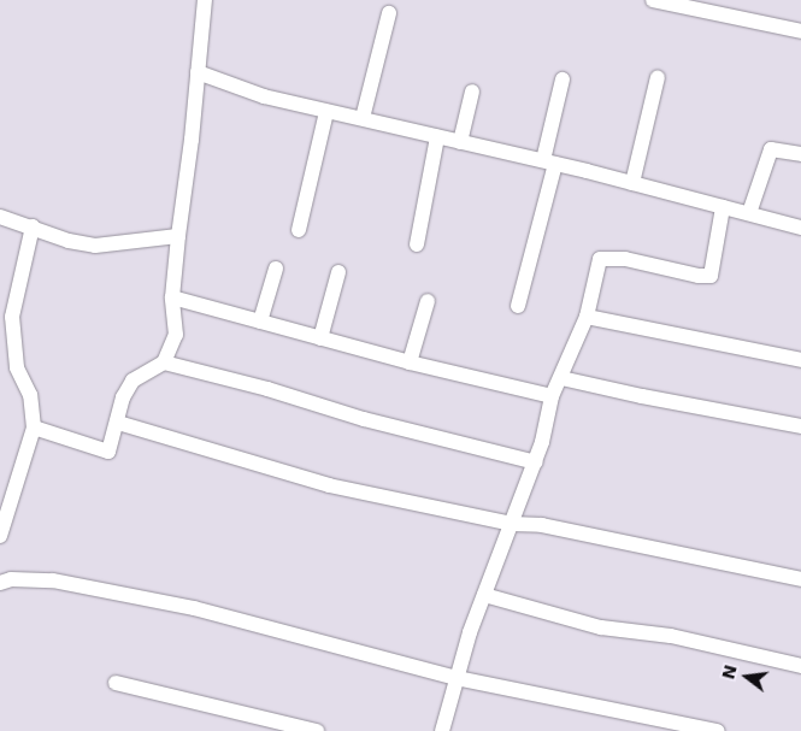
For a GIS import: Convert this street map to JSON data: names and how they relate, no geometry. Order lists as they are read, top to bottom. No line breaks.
{"north":"left"}
